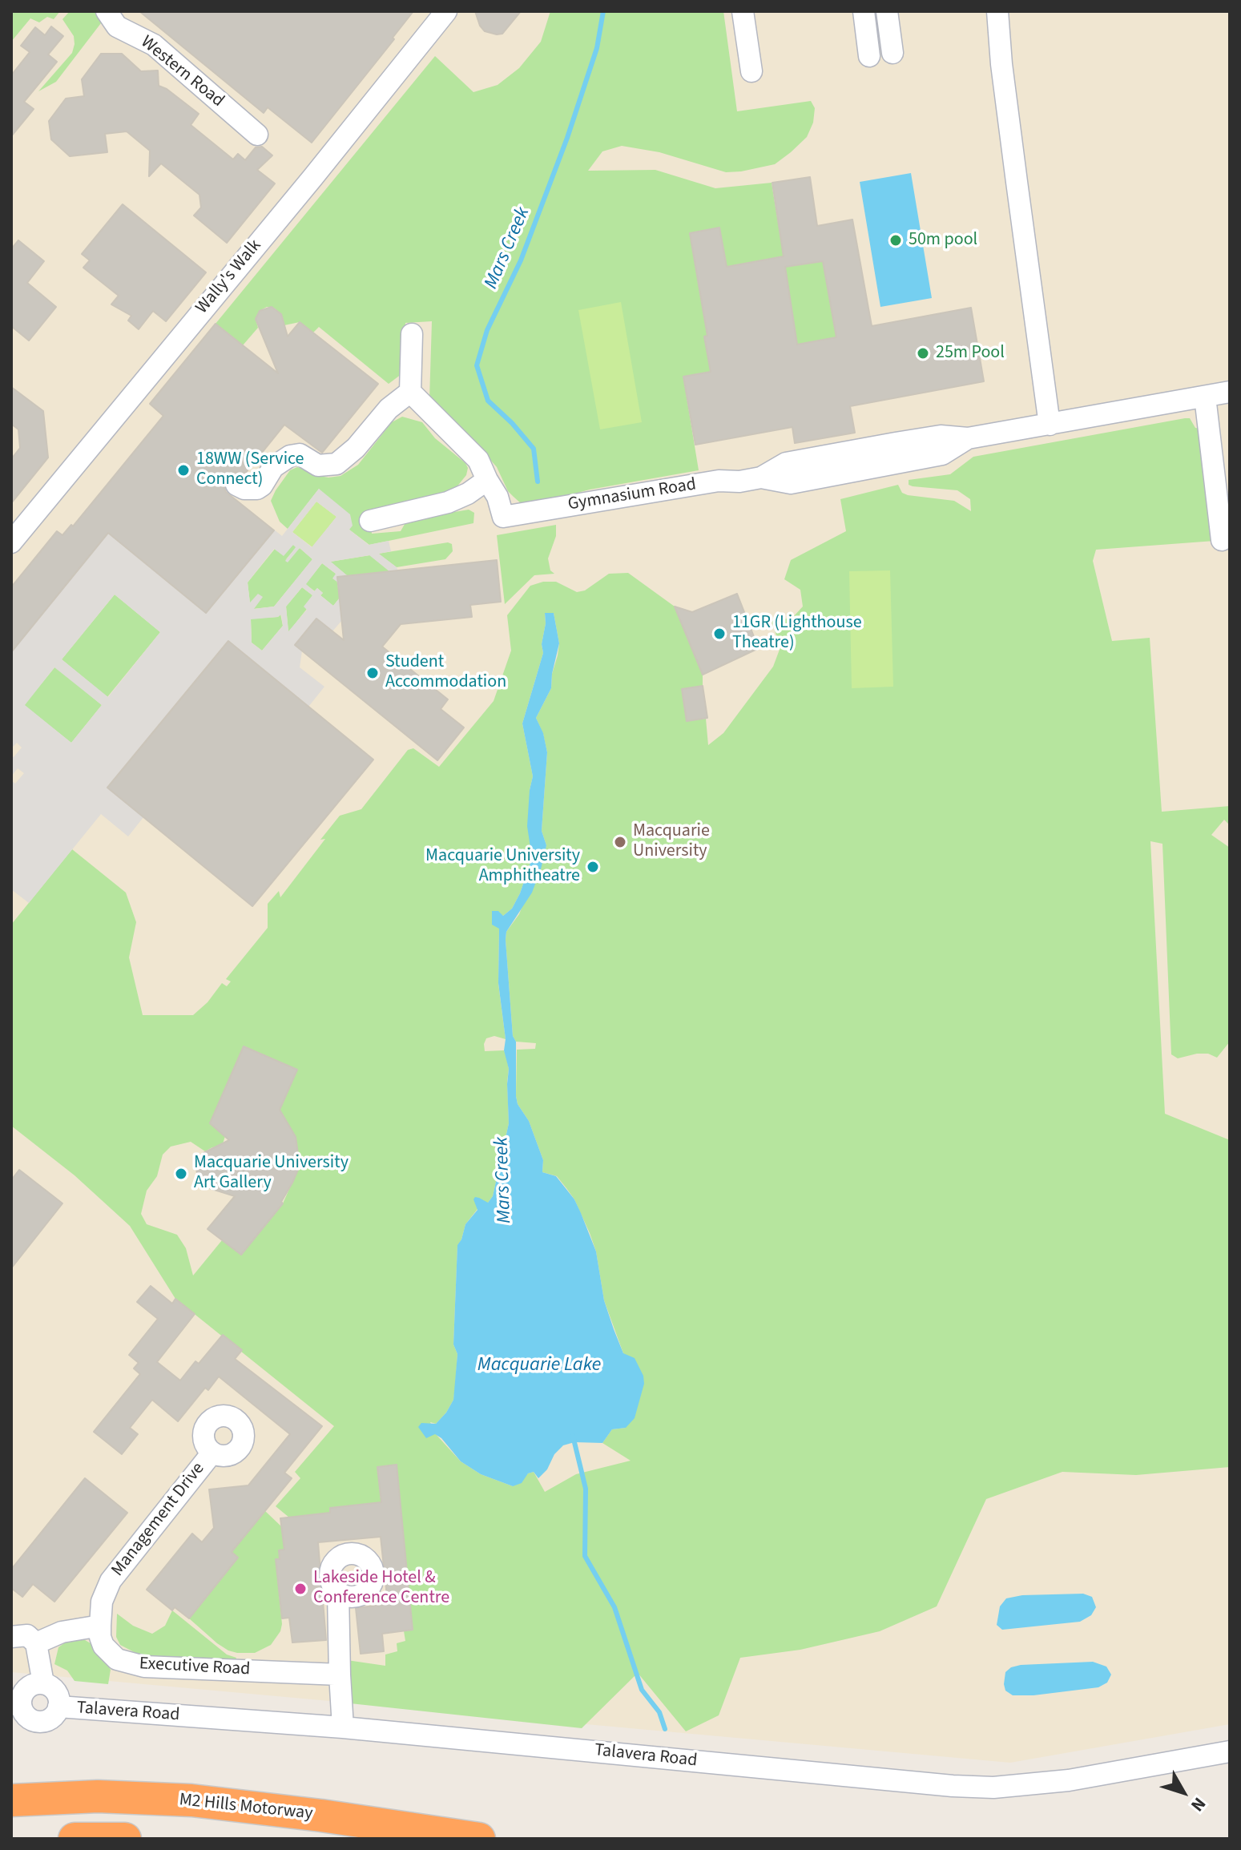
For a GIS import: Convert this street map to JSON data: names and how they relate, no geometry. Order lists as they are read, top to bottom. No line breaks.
{"streets":{"highway":["M2 Hills Motorway"],"street":["Western Road","Wally's Walk","Gymnasium Road","Management Drive","Executive Road","Talavera Road"]},"crossings":[["Management Drive","Executive Road"]],"water":["Mars Creek","Macquarie Lake"],"places":["50m pool","25m Pool","18WW (Service Connect)","11GR (Lighthouse Theatre)","Student Accommodation","Macquarie University","Macquarie University Amphitheatre","Macquarie University Art Gallery","Lakeside Hotel & Conference Centre"],"north":"bottom right"}
